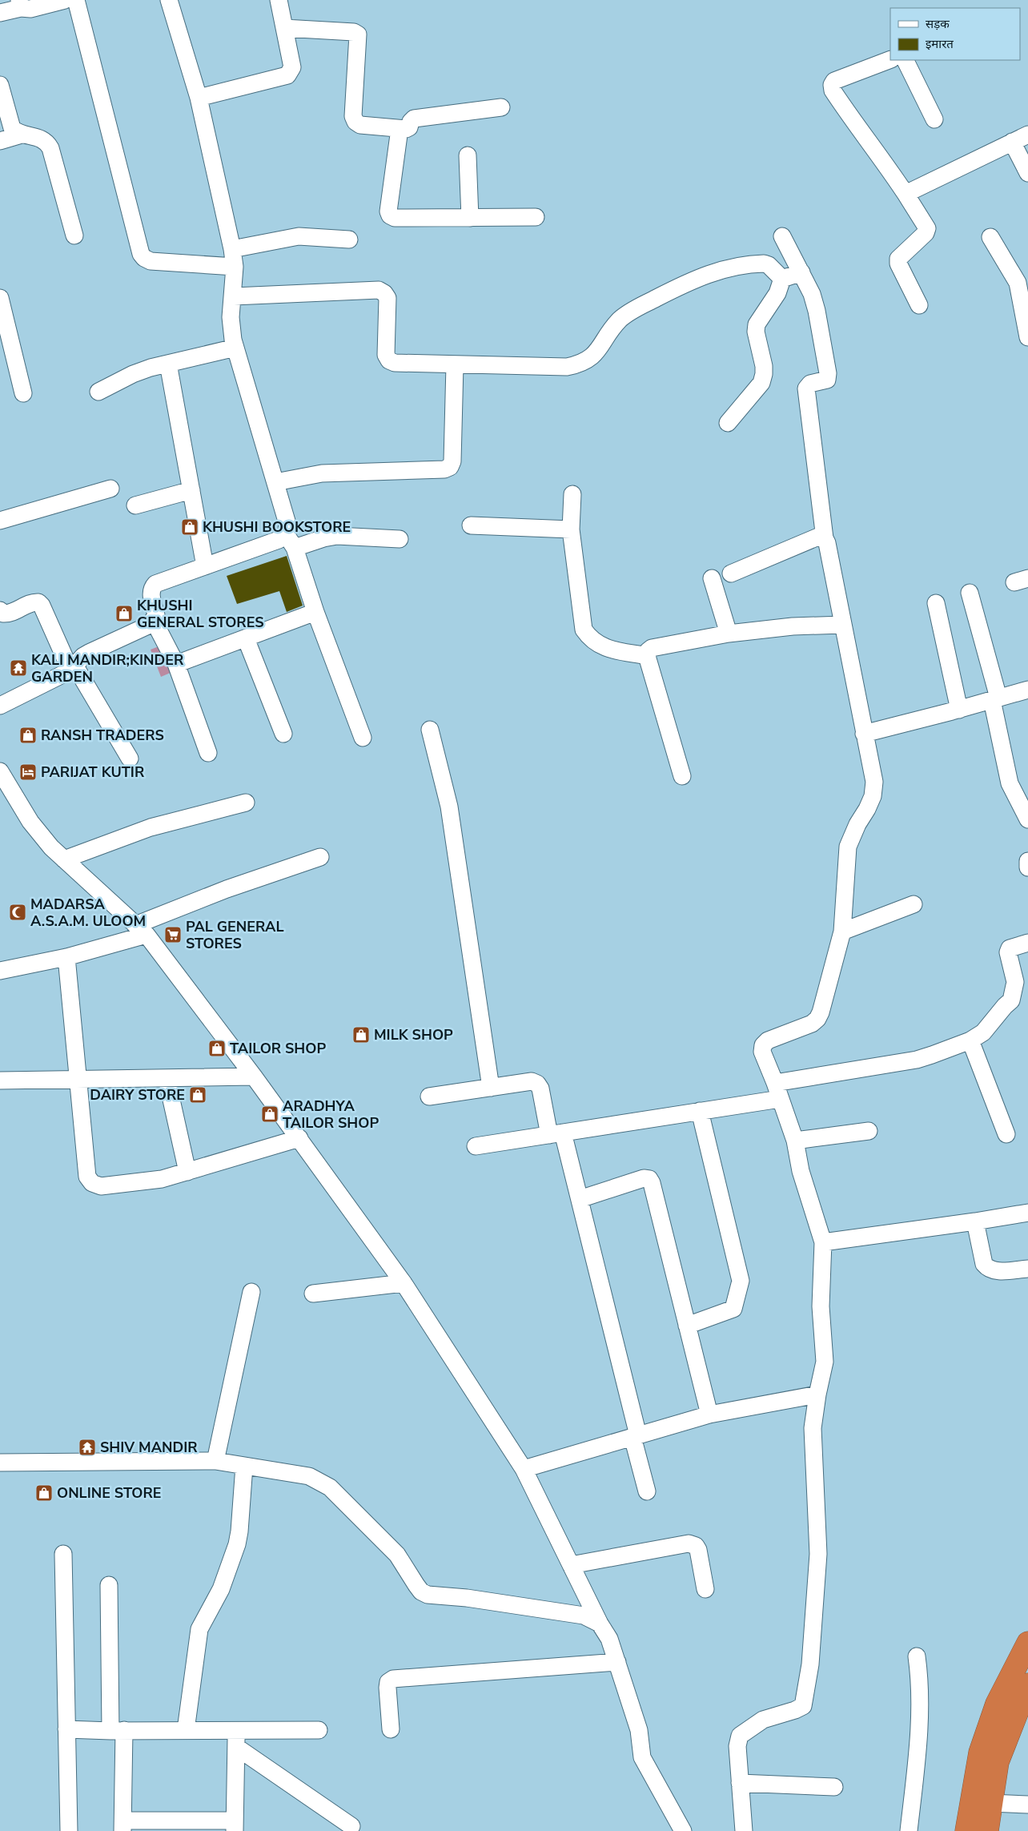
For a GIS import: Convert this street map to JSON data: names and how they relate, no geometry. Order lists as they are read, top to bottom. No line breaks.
{"places":{"shop":["KHUSHI BOOKSTORE","KHUSHI GENERAL STORES","RANSH TRADERS","MILK SHOP","TAILOR SHOP","DAIRY STORE","ARADHYA TAILOR SHOP","ONLINE STORE"],"temple":["KALI MANDIR;KINDER GARDEN","SHIV MANDIR"],"hotel":["PARIJAT KUTIR"],"mosque":["MADARSA A.S.A.M. ULOOM"],"supermarket":["PAL GENERAL STORES"]},"legend":["सड़क","इमारत"]}
